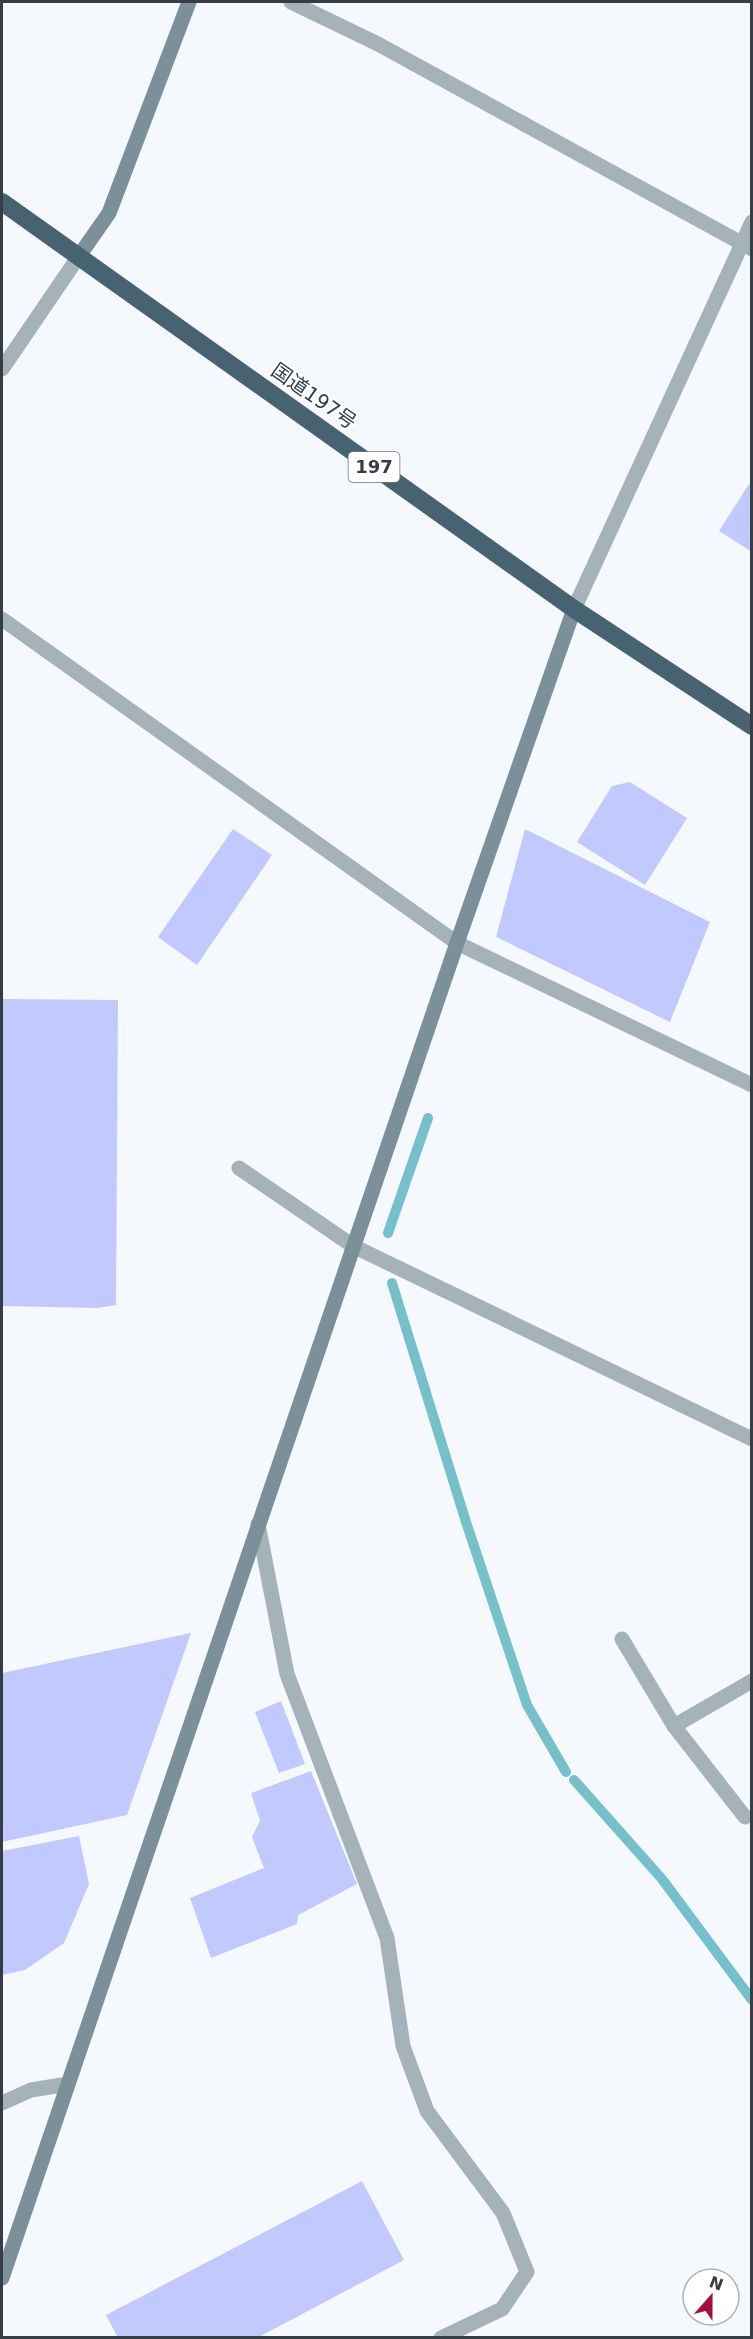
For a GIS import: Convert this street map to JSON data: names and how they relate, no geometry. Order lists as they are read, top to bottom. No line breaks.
{"streets":{"highway":["国道197号","197"]},"north":"top"}
